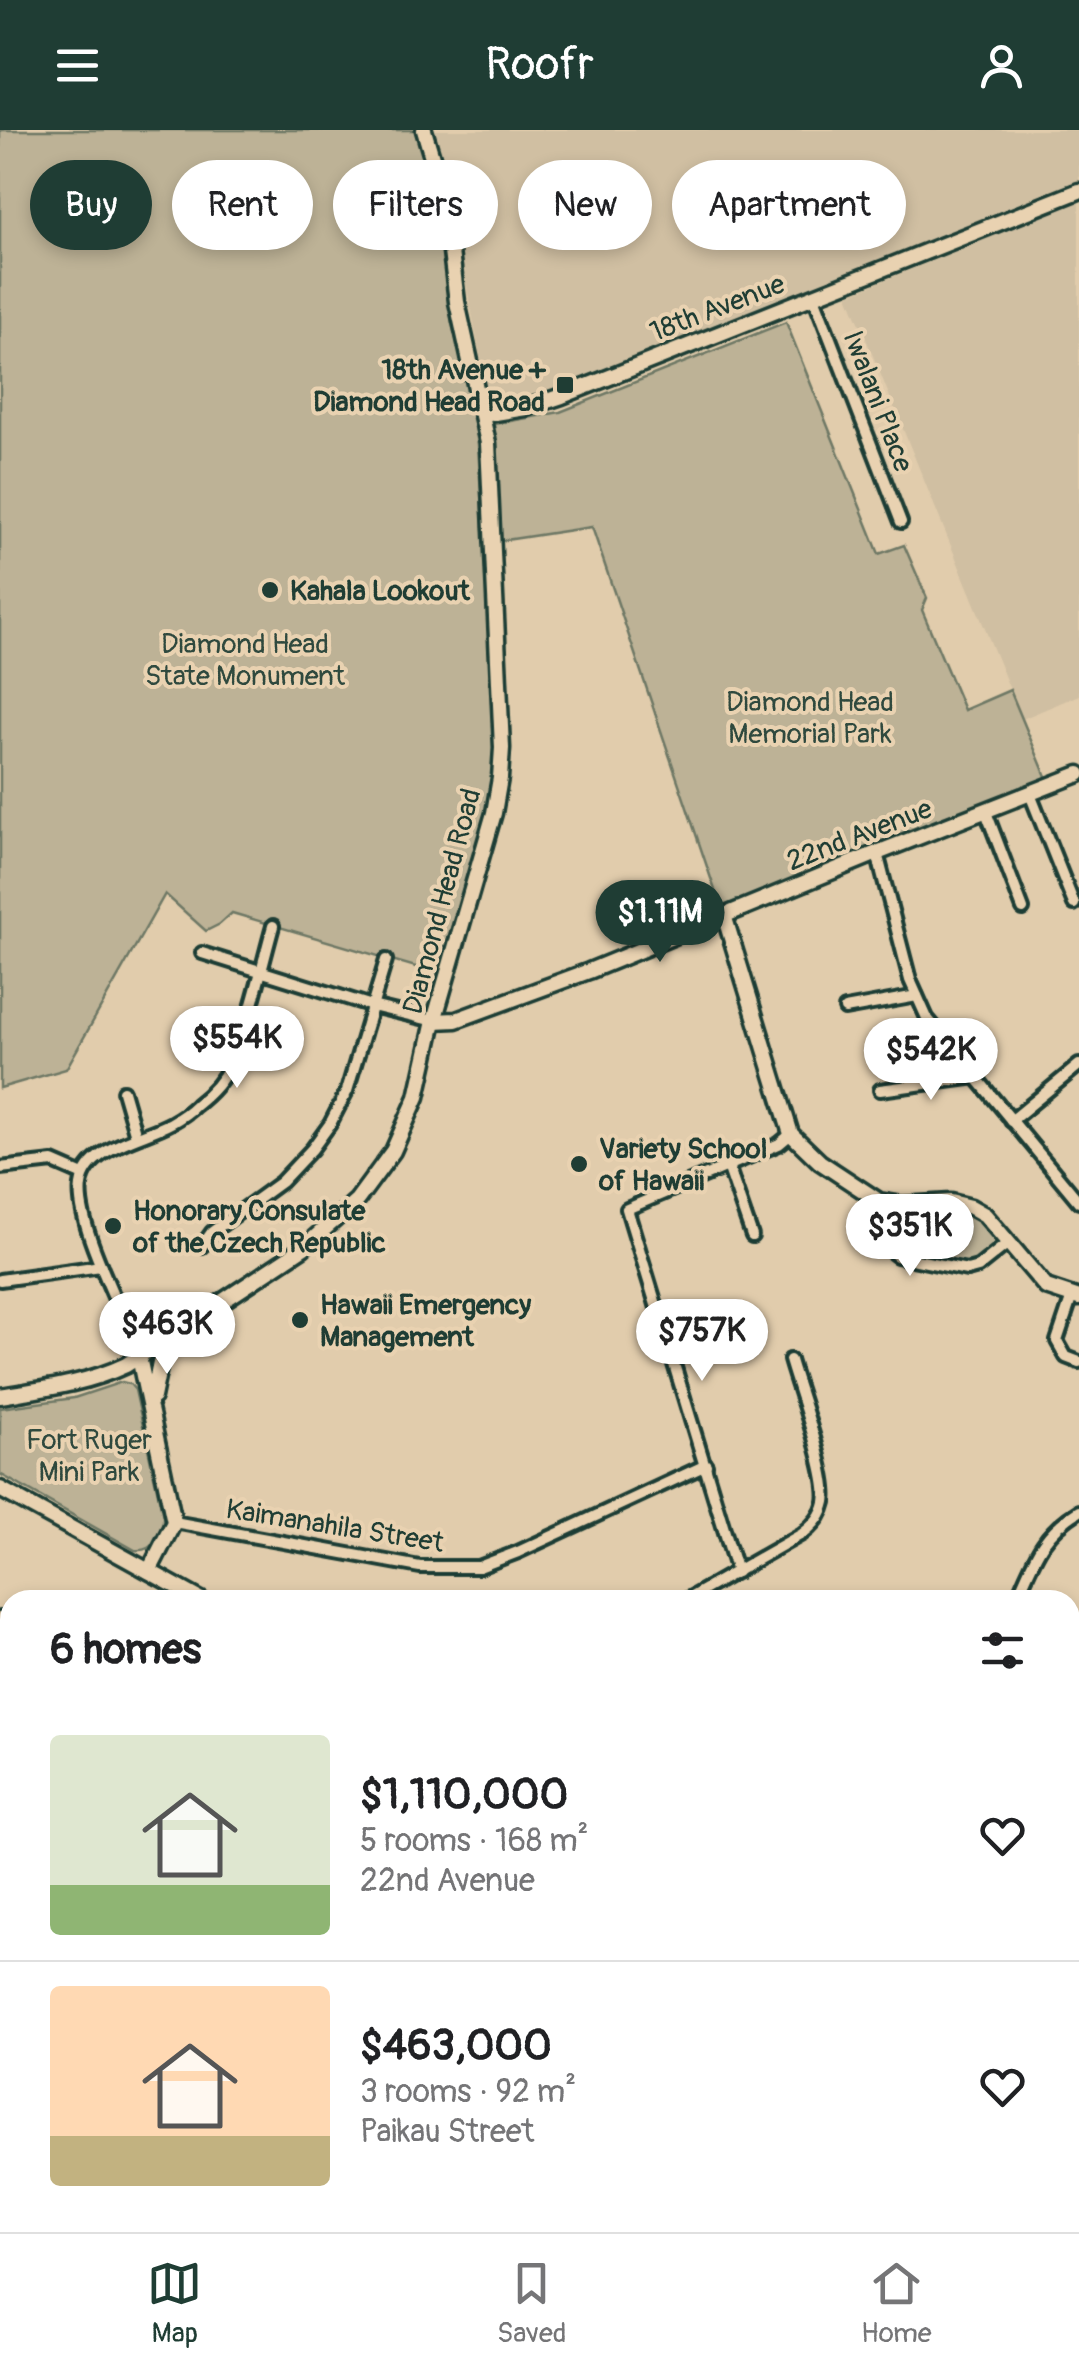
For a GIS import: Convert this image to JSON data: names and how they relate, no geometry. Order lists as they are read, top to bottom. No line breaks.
{"streets":{"street":["18th Avenue","Iwalani Place","22nd Avenue","Diamond Head Road","Kaimanahila Street"]},"crossings":[["18th Avenue","Iwalani Place"],["18th Avenue","Diamond Head Road"],["22nd Avenue","Diamond Head Road"]],"parks":["Diamond Head State Monument","Diamond Head Memorial Park","Fort Ruger Mini Park"],"places":{"transit":["18th Avenue + Diamond Head Road"],"other":["Kahala Lookout","Variety School of Hawaii","Honorary Consulate of the Czech Republic","Hawaii Emergency Management"]},"page":{"header":"Roofr","chip":["Buy","Rent","Filters","New","Apartment"],"price":["$1.11M","$554K","$542K","$351K","$463K","$757K"],"heading":"6 homes","list":[{"name":"$1,110,000","note":"5 rooms · 168 m² · 22nd Avenue"},{"name":"$463,000","note":"3 rooms · 92 m² · Paikau Street"}],"tabs":["Map","Saved","Home"]}}
